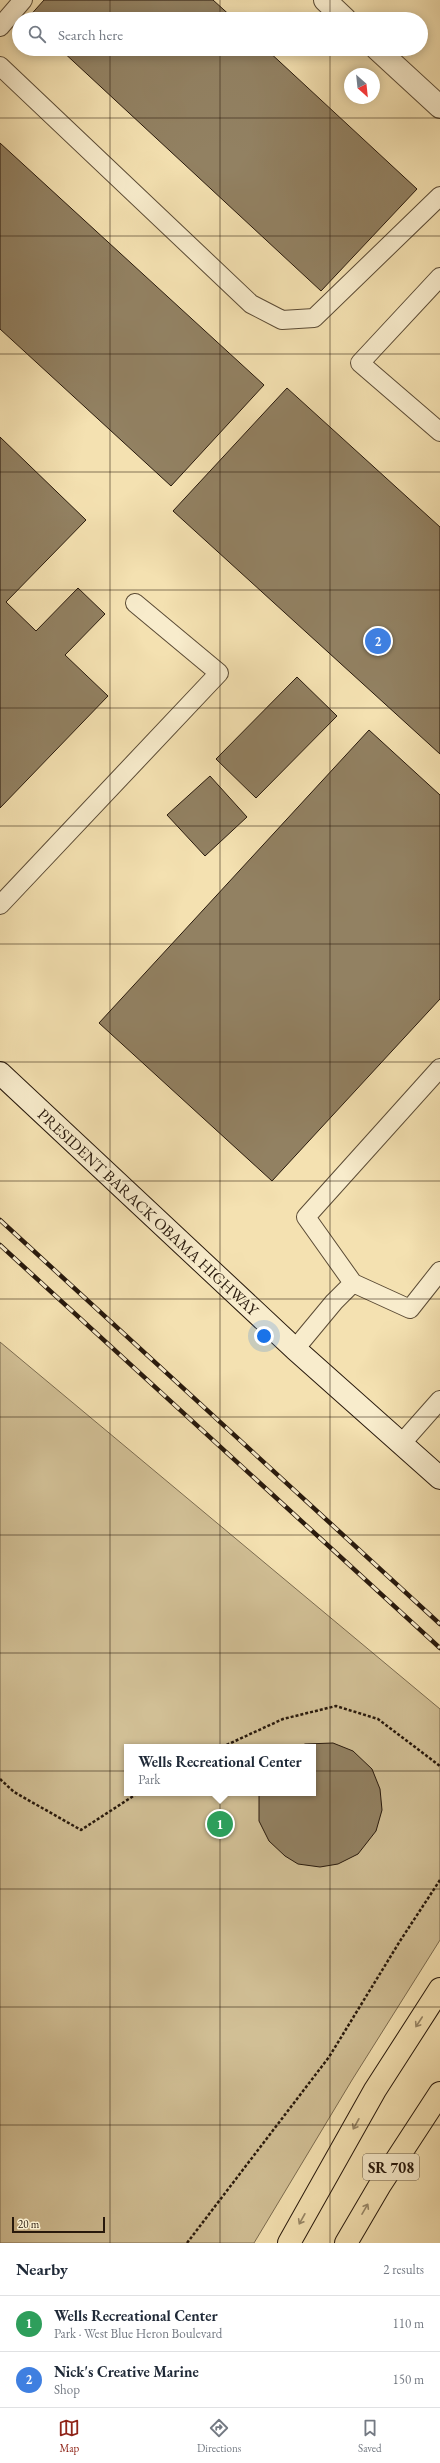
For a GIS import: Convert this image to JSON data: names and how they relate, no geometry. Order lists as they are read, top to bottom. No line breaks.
{"streets":{"main road":["PRESIDENT BARACK OBAMA HIGHWAY","SR 708"]},"scale_bar":"20 m","north":"bottom right","page":{"search":"Search here","pins":["2","1"],"popup":["Wells Recreational Center","Park"],"scale":"20 m","heading":["Nearby","2 results"],"list":[{"mark":"1","name":"Wells Recreational Center","note":"Park · West Blue Heron Boulevard","value":"110 m"},{"mark":"2","name":"Nick's Creative Marine","note":"Shop","value":"150 m"}],"nav":["Map","Directions","Saved"]}}
